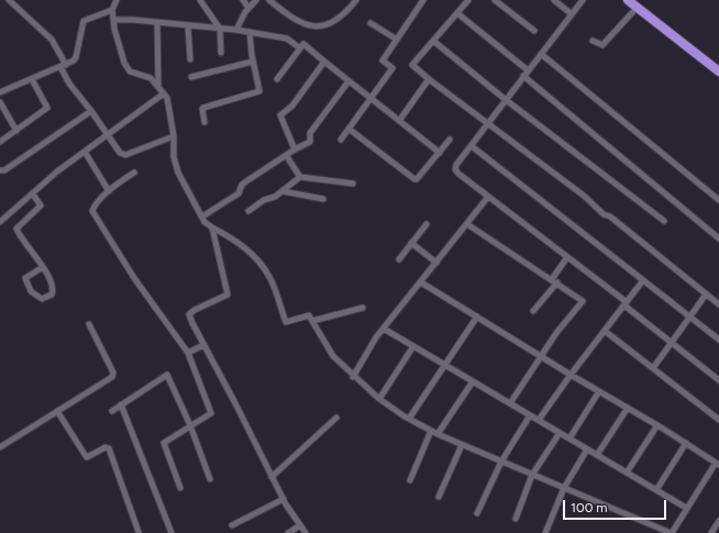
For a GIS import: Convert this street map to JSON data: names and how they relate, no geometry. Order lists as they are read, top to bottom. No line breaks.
{"scale_bar":"100 m"}
